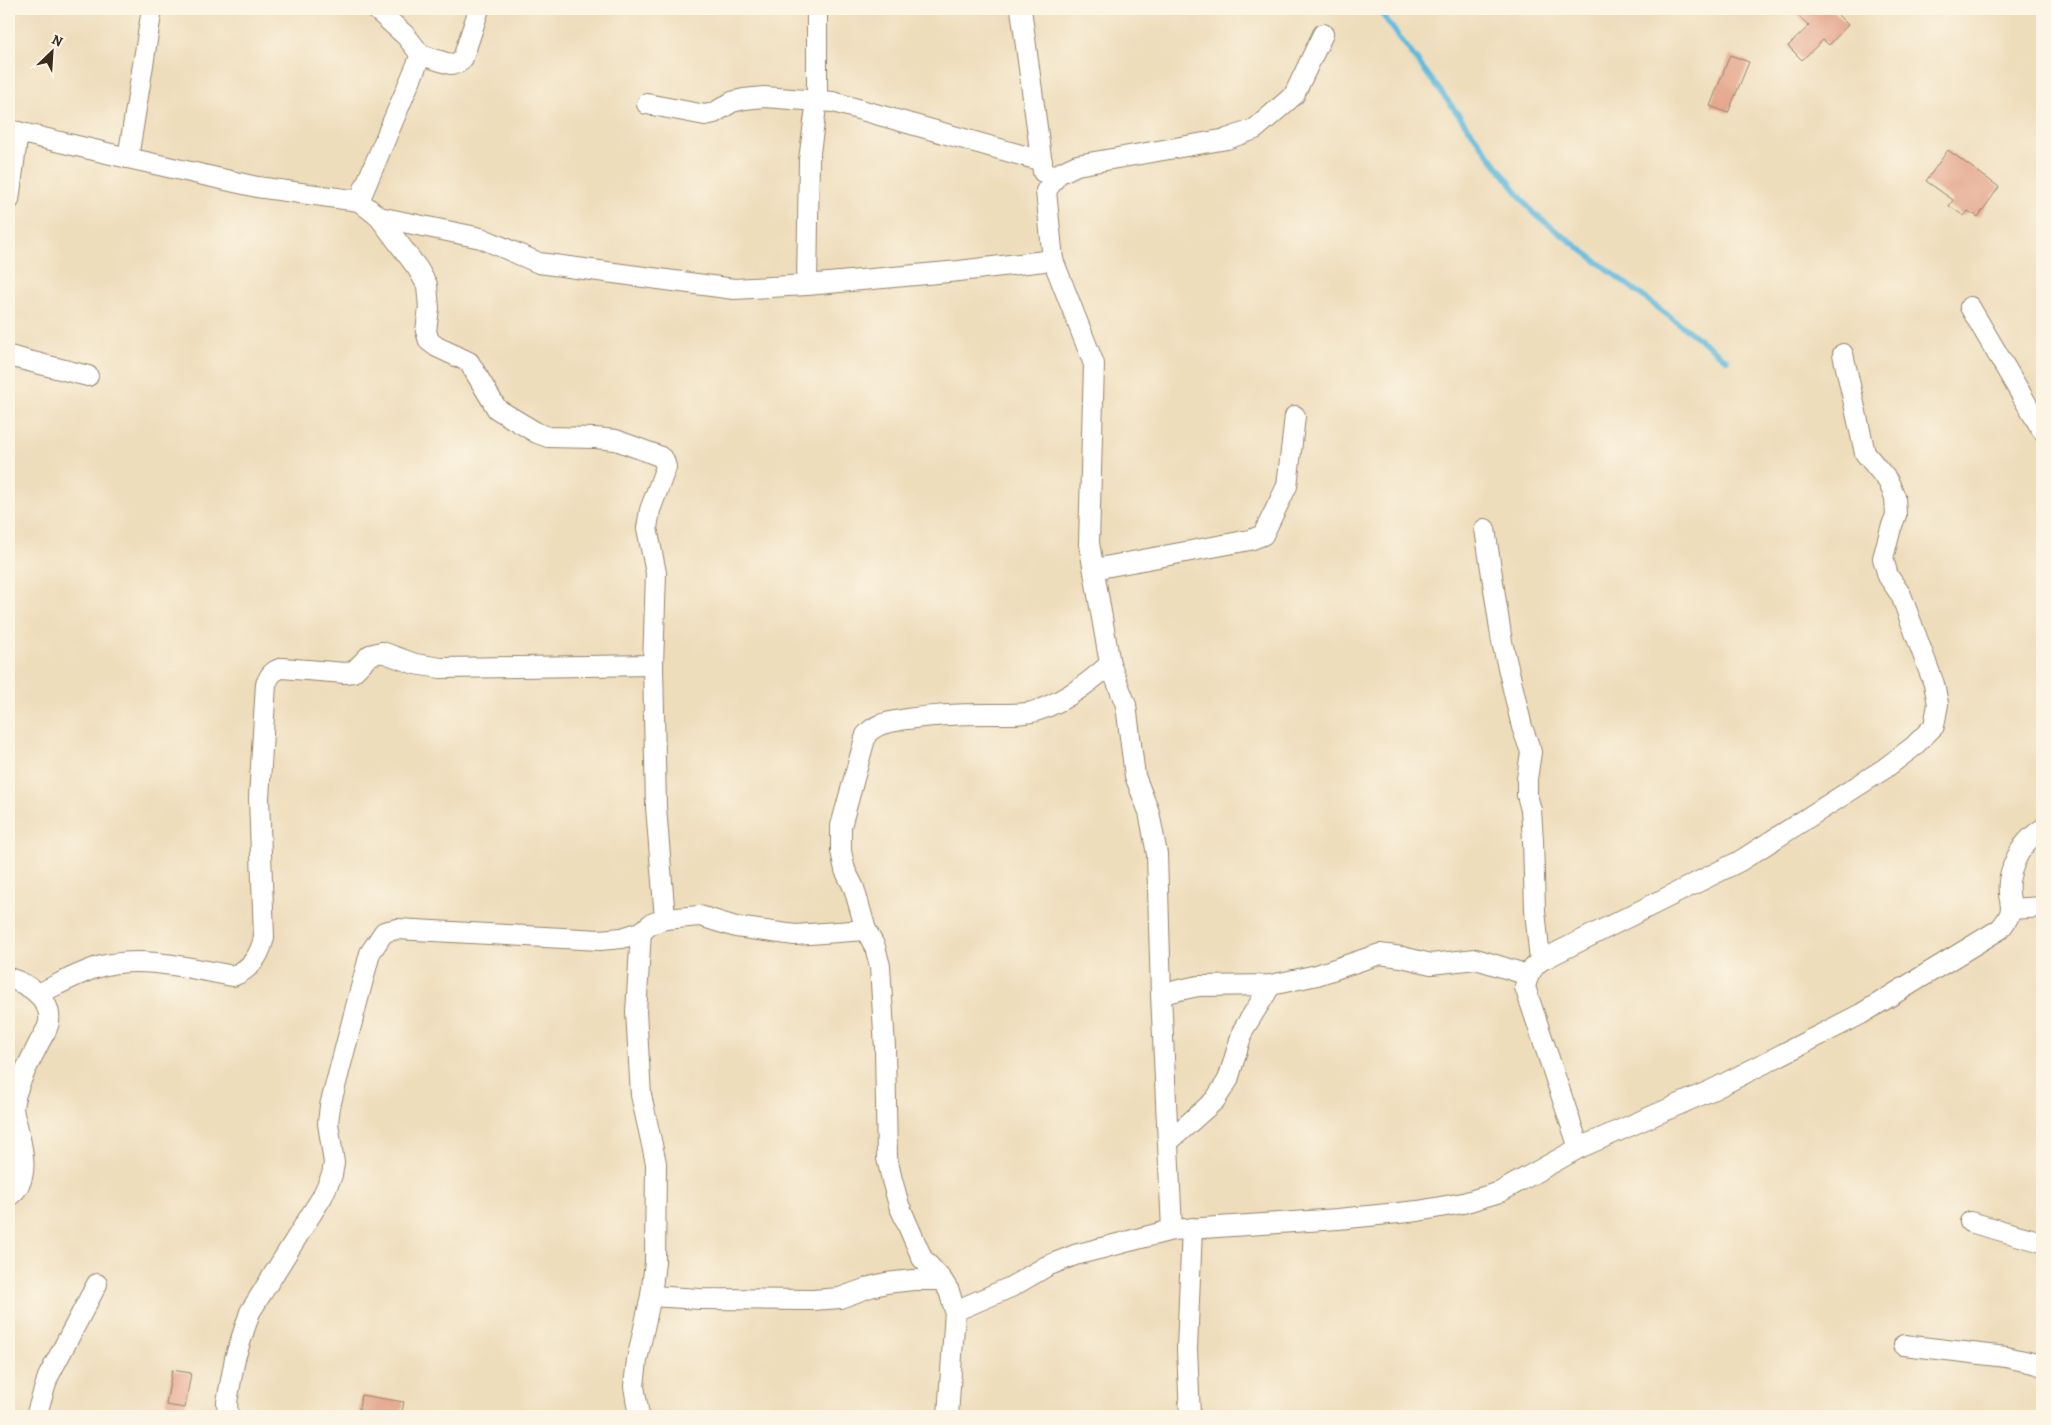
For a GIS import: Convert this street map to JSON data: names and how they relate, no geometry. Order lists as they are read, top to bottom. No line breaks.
{"north":"top right"}
